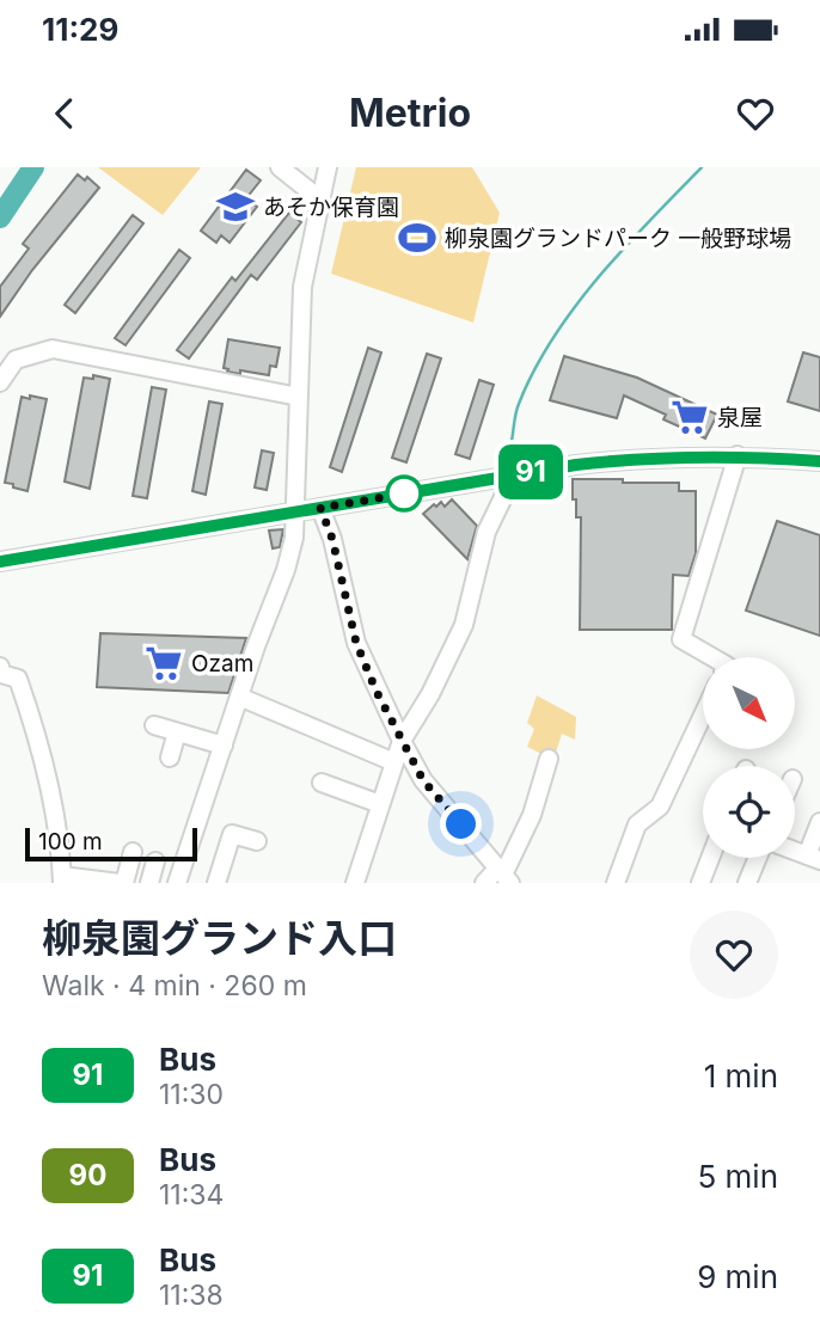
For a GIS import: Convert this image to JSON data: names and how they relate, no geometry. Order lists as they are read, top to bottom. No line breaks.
{"places":{"school or university":["あそか保育園"],"sports":["柳泉園グランドパーク 一般野球場"],"supermarket":["泉屋","Ozam"]},"lines":["bus line 91"],"scale_bar":"100 m","north":"bottom right","page":{"status":"11:29","header":"Metrio","on_map":"91","scale":"100 m","heading":["柳泉園グランド入口","Walk · 4 min · 260 m"],"list":[{"mark":"91","name":"Bus","note":"11:30","value":"1 min"},{"mark":"90","name":"Bus","note":"11:34","value":"5 min"},{"mark":"91","name":"Bus","note":"11:38","value":"9 min"}]}}
